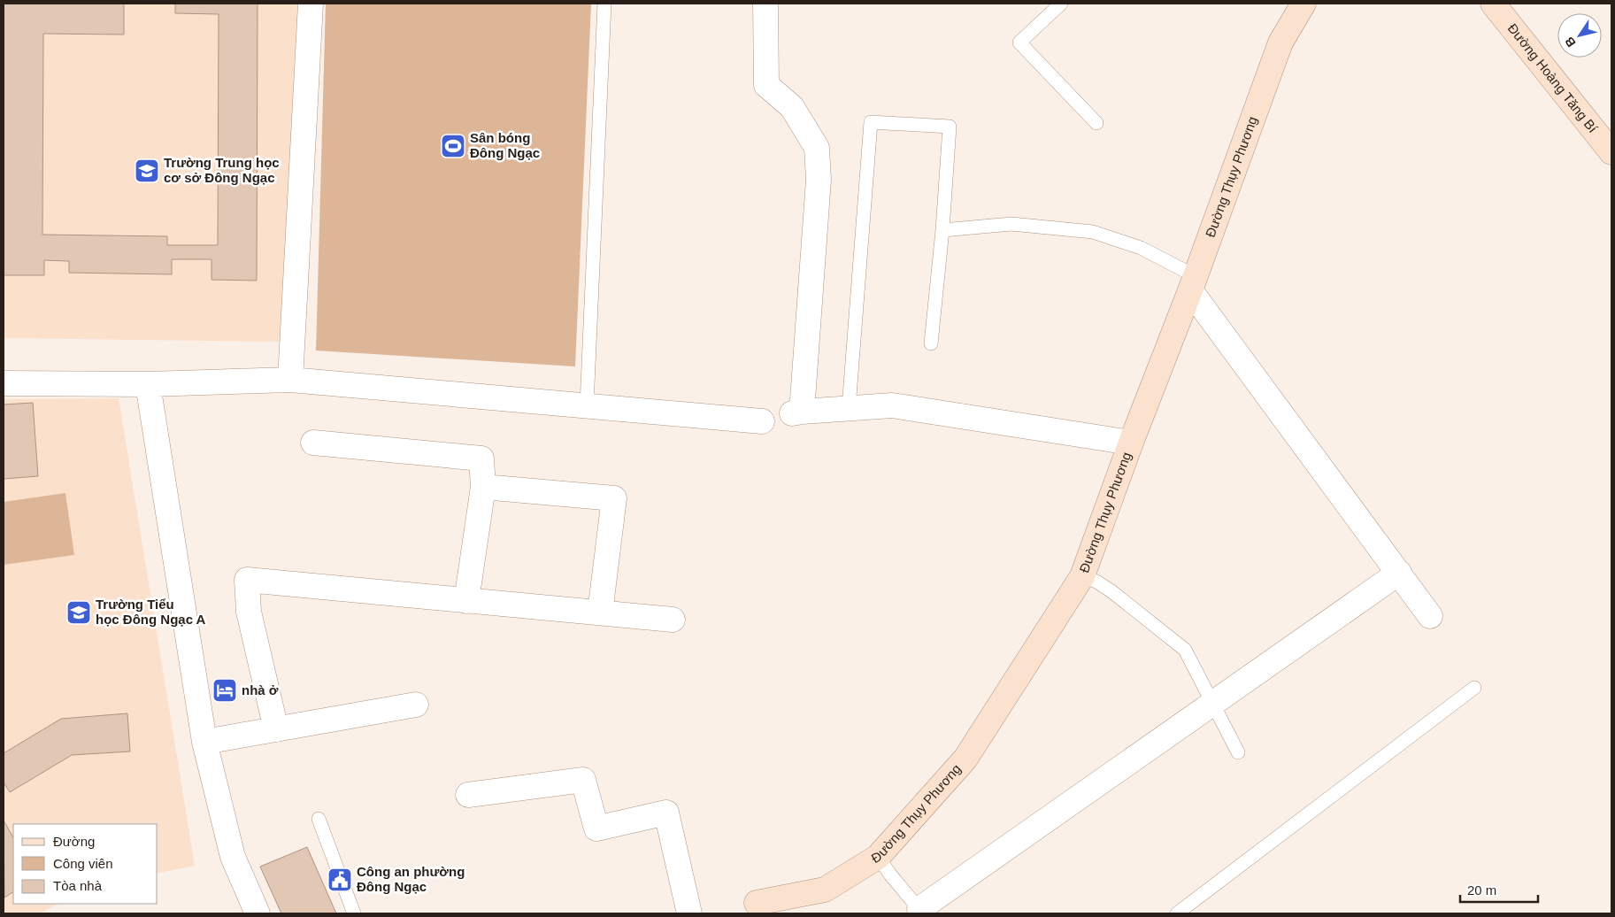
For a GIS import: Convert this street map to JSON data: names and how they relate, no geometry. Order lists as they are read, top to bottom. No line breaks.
{"streets":{"main road":["Đường Hoàng Tăng Bí","Đường Thụy Phương"]},"places":{"sports":["Sân bóng Đông Ngạc"],"school or university":["Trường Trung học cơ sở Đông Ngạc","Trường Tiểu học Đông Ngạc A"],"hotel":["nhà ở"],"public building":["Công an phường Đông Ngạc"]},"legend":["Đường","Công viên","Tòa nhà"],"scale_bar":"20 m","north":"bottom left"}
